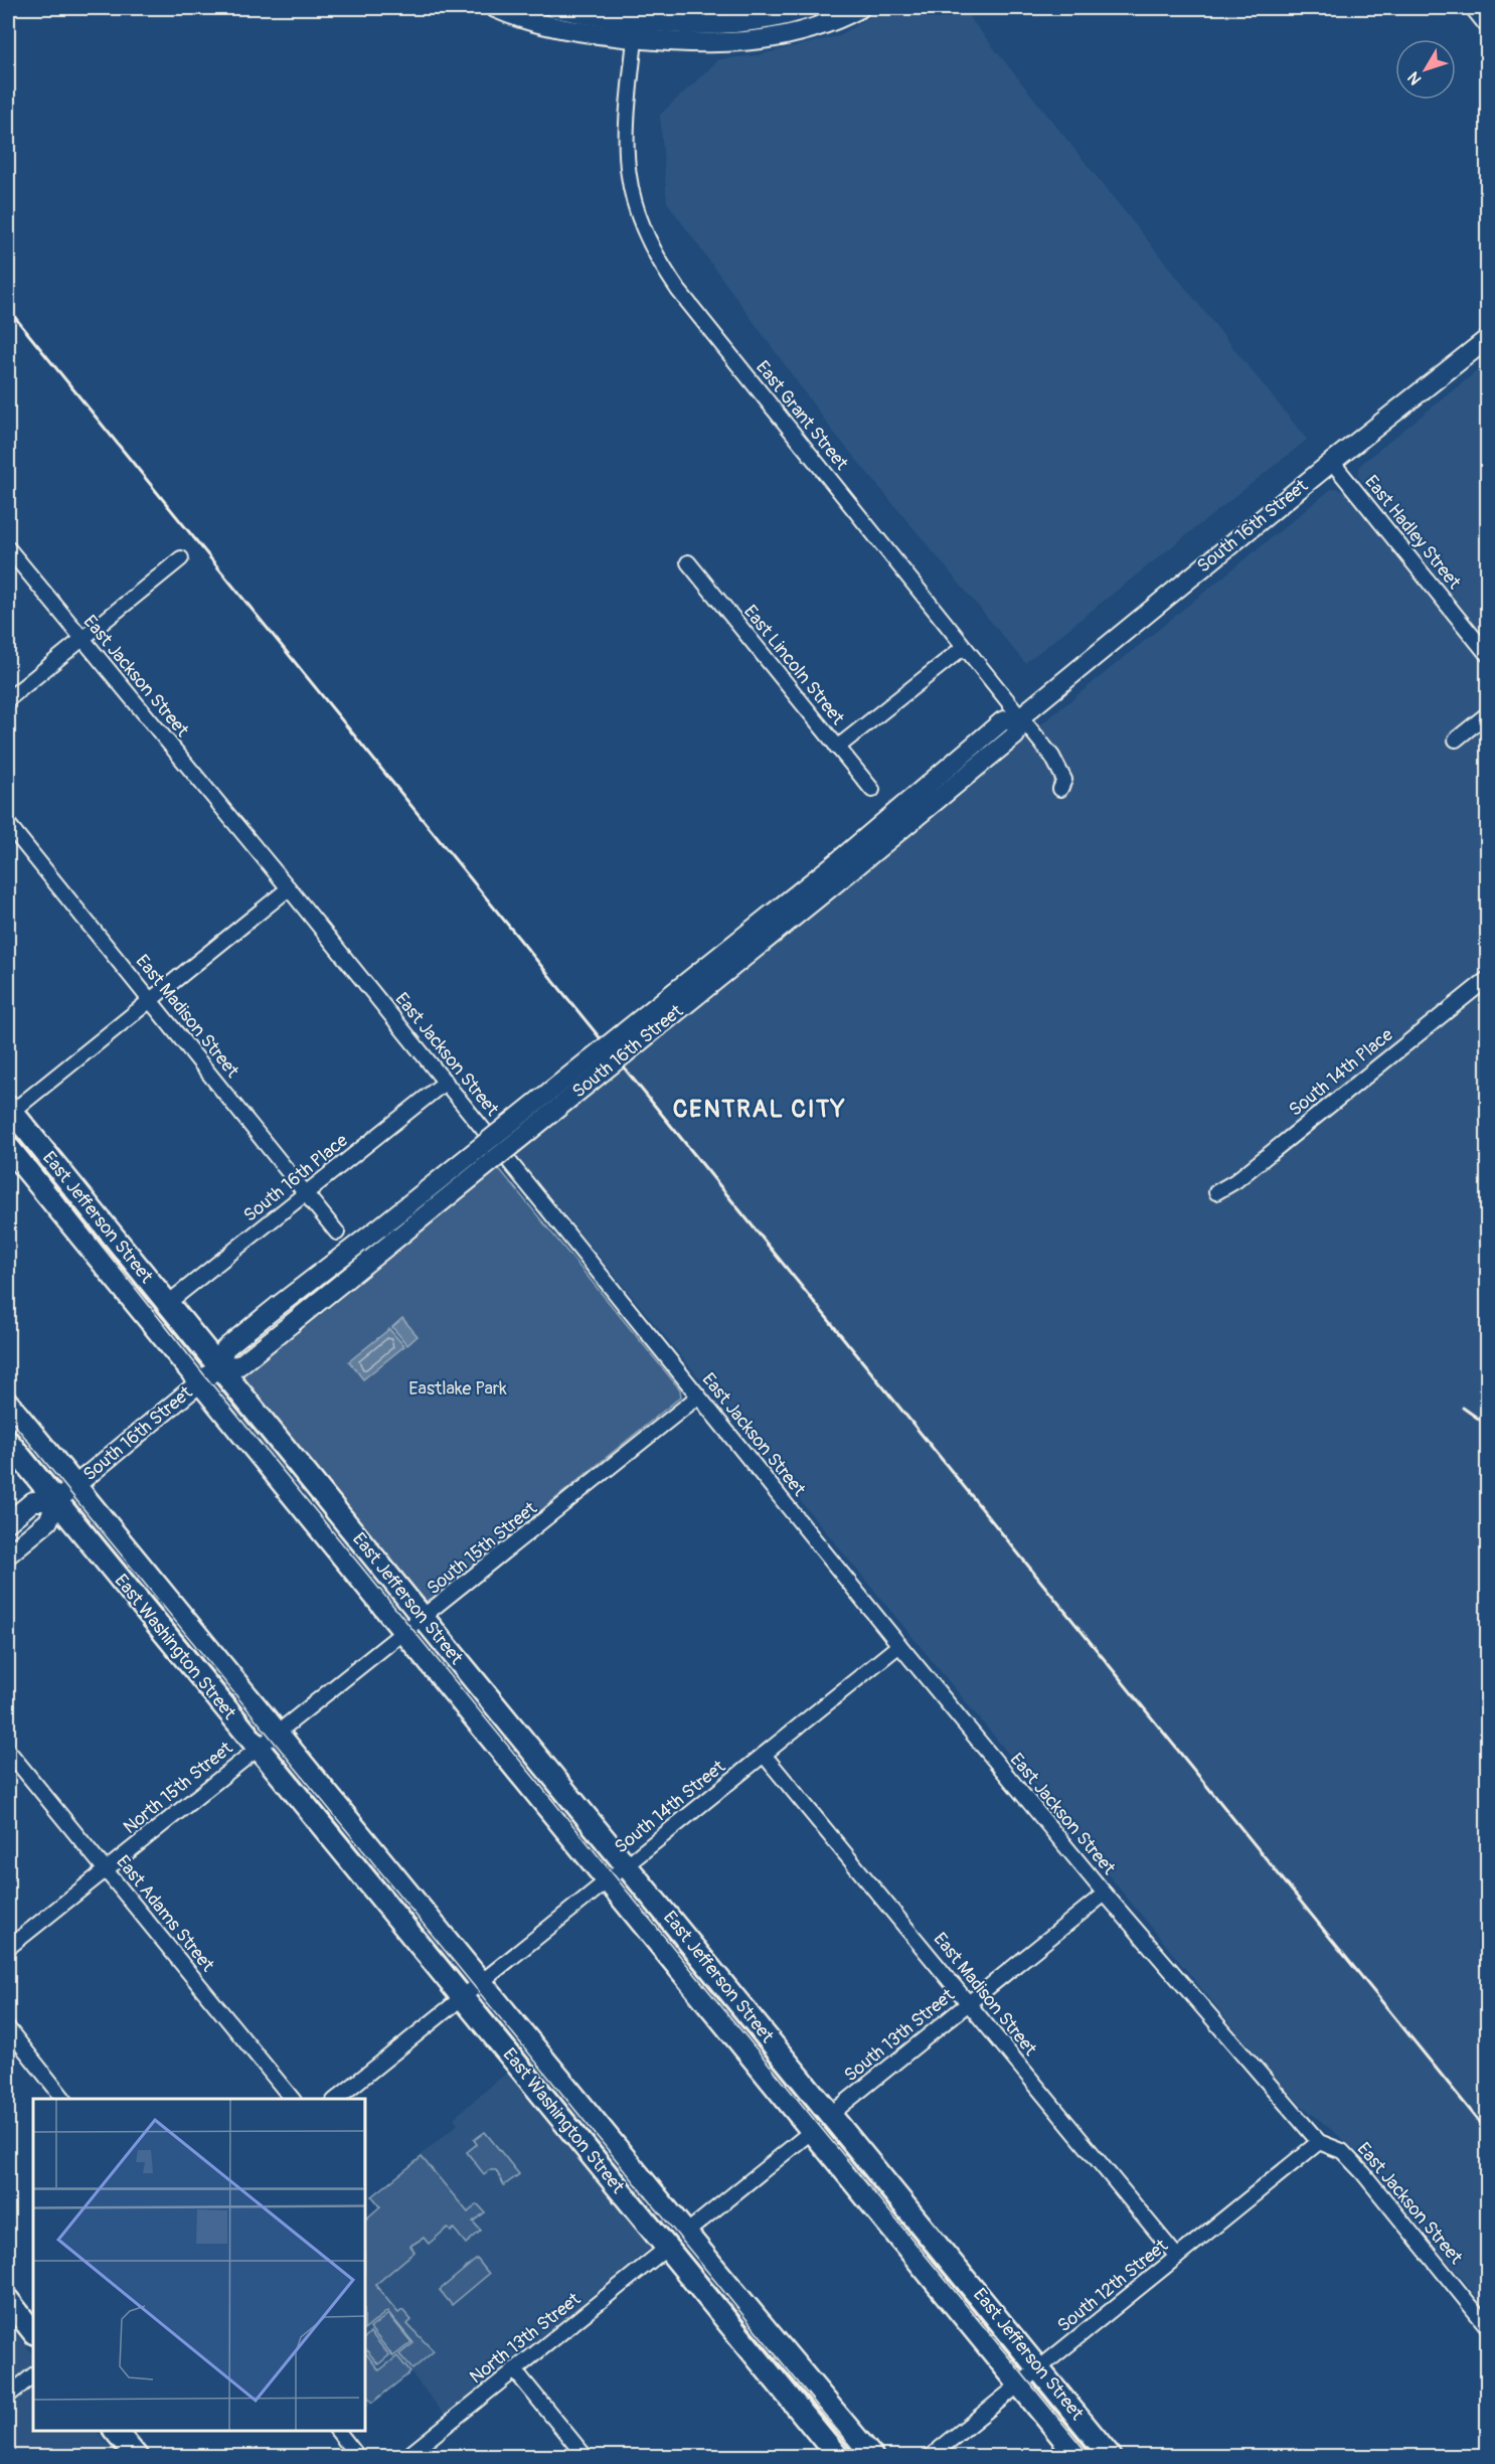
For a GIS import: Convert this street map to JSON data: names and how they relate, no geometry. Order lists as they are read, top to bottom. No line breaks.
{"streets":{"main road":["South 16th Street","East Jefferson Street","East Washington Street"],"street":["East Grant Street","East Hadley Street","East Lincoln Street","East Jackson Street","East Madison Street","South 14th Place","South 16th Place","South 15th Street","North 15th Street","South 14th Street","East Adams Street","South 13th Street","South 12th Street","North 13th Street"]},"crossings":[["East Grant Street","South 16th Street"],["South 16th Street","East Hadley Street"],["South 16th Street","East Jefferson Street"],["South 16th Street","East Washington Street"],["East Jackson Street","South 16th Place"],["East Jackson Street","South 15th Street"],["East Jackson Street","South 14th Street"],["East Jackson Street","South 13th Street"],["East Jackson Street","South 12th Street"],["East Madison Street","South 16th Place"],["East Madison Street","South 14th Street"],["East Madison Street","South 13th Street"],["East Madison Street","South 12th Street"],["South 16th Place","East Jefferson Street"],["East Jefferson Street","South 15th Street"],["East Jefferson Street","South 14th Street"],["East Jefferson Street","South 13th Street"],["East Jefferson Street","South 12th Street"],["South 15th Street","East Washington Street"],["South 15th Street","North 15th Street"],["East Washington Street","North 15th Street"],["East Washington Street","South 14th Street"],["East Washington Street","North 13th Street"],["North 15th Street","East Adams Street"]],"districts":["CENTRAL CITY"],"parks":["Eastlake Park"],"north":"bottom left"}
